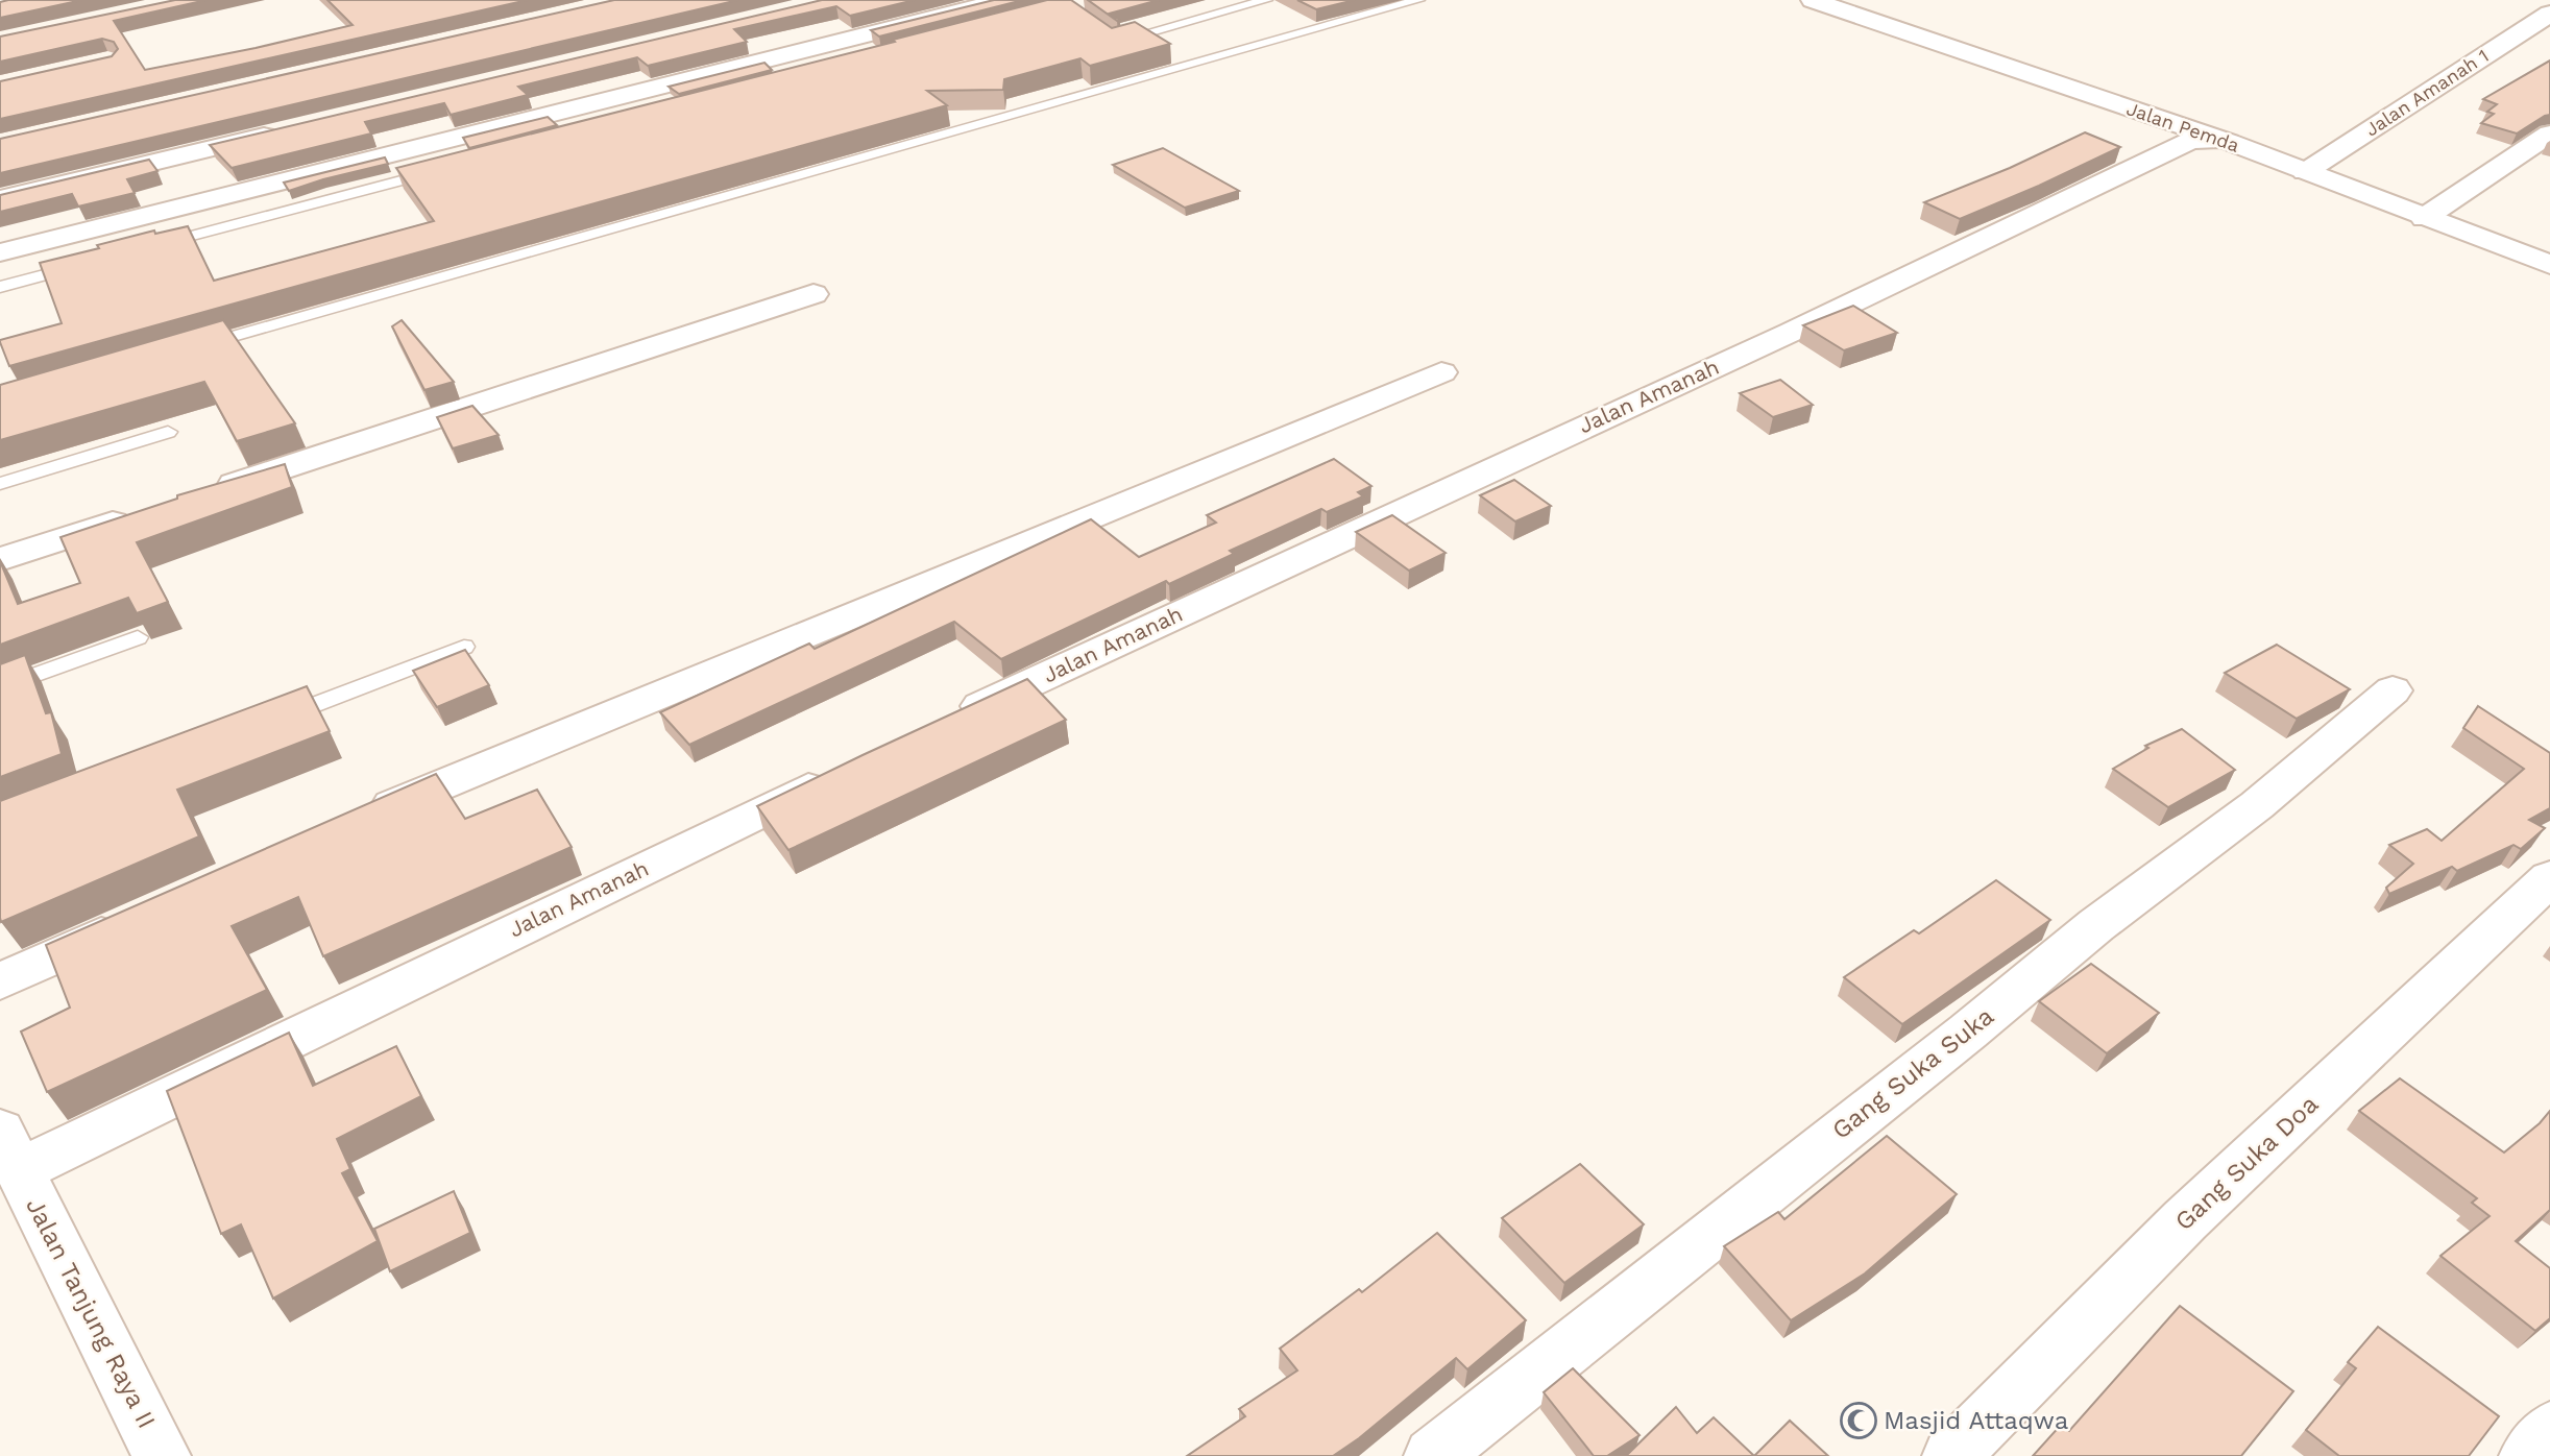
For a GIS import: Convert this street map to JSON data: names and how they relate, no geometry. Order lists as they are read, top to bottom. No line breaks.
{"streets":{"street":["Jalan Amanah 1","Jalan Pemda","Jalan Amanah","Gang Suka Suka","Gang Suka Doa","Jalan Tanjung Raya II"]},"crossings":[["Jalan Amanah 1","Jalan Pemda"],["Jalan Pemda","Jalan Amanah"],["Jalan Amanah","Jalan Tanjung Raya II"]],"places":{"mosque":["Masjid Attaqwa"]}}
